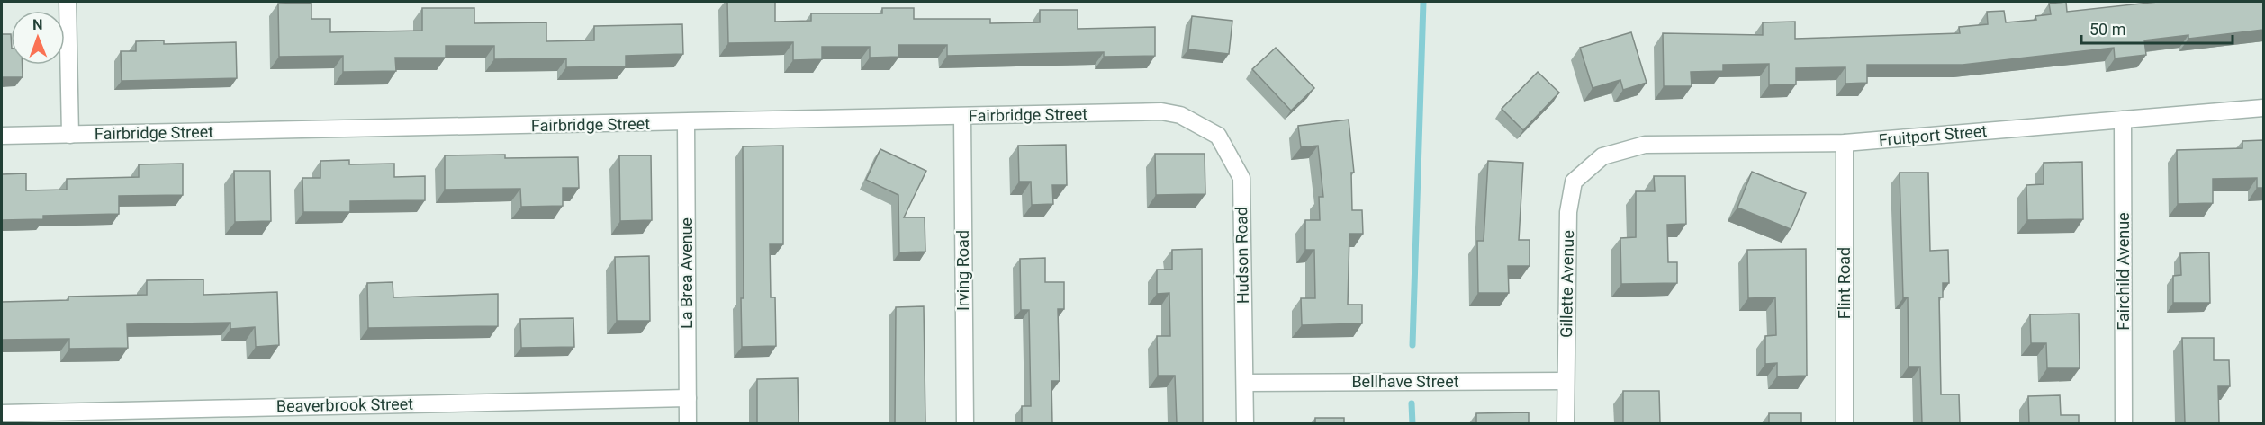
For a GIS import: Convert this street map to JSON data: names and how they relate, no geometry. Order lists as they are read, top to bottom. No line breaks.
{"streets":{"street":["Fairbridge Street","Fruitport Street","Hudson Road","Irving Road","Fairchild Avenue","La Brea Avenue","Flint Road","Gillette Avenue","Bellhave Street","Beaverbrook Street"]},"crossings":[["Fairbridge Street","Hudson Road"],["Fairbridge Street","Irving Road"],["Fairbridge Street","La Brea Avenue"],["Fruitport Street","Fairchild Avenue"],["Fruitport Street","Flint Road"],["Fruitport Street","Gillette Avenue"],["Hudson Road","Bellhave Street"],["La Brea Avenue","Beaverbrook Street"],["Gillette Avenue","Bellhave Street"]],"scale_bar":"50 m","north":"top"}
